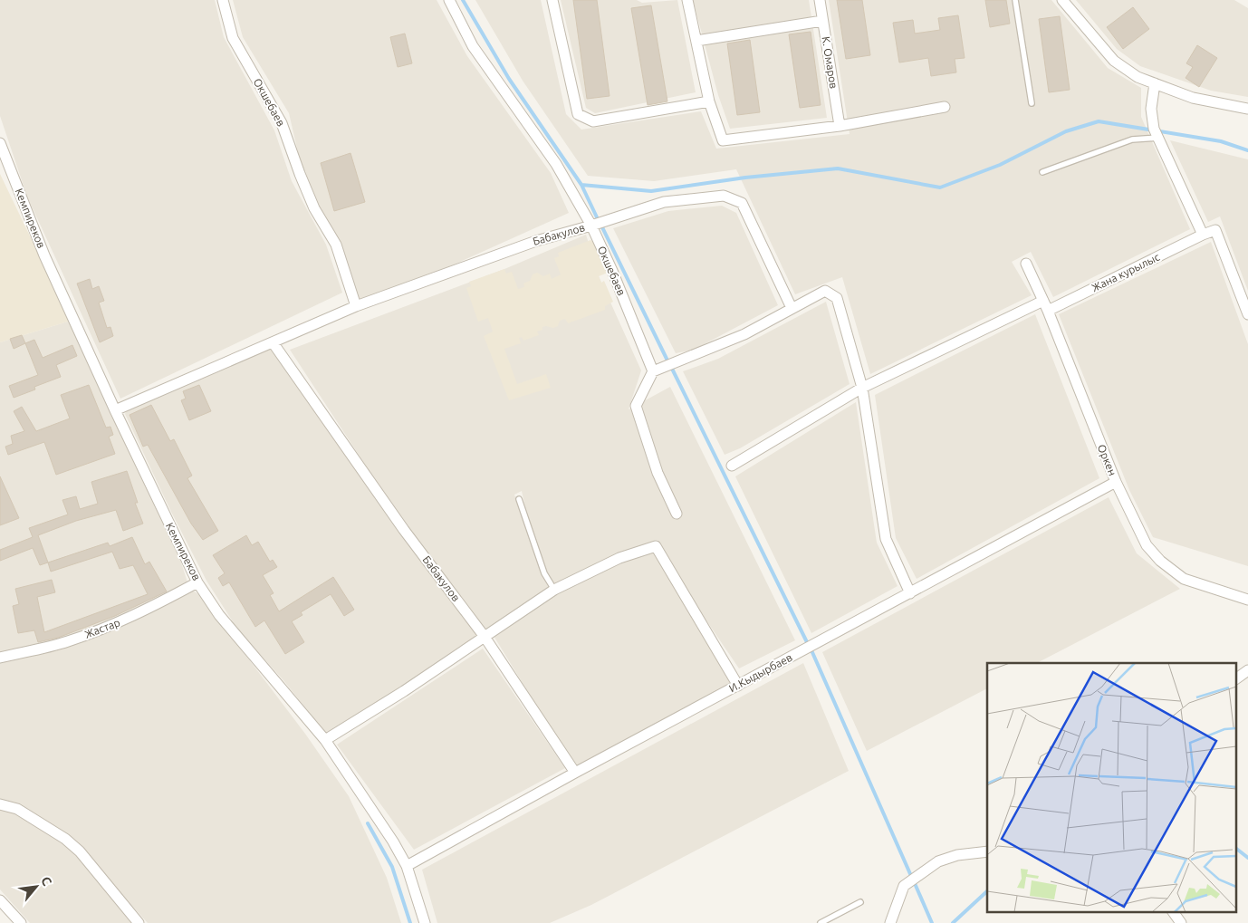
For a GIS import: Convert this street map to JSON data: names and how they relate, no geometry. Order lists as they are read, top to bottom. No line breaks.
{"streets":{"street":["К. Омаров","Окшебаев","Кемпиреков","Бабакулов","Жана курылыс","Оркен","Жастар","И.Кыдырбаев"]},"crossings":[["Окшебаев","Бабакулов"],["Кемпиреков","Бабакулов"],["Кемпиреков","Жастар"],["Кемпиреков","И.Кыдырбаев"],["Бабакулов","И.Кыдырбаев"],["Жана курылыс","Оркен"],["Оркен","И.Кыдырбаев"]],"north":"top right"}
